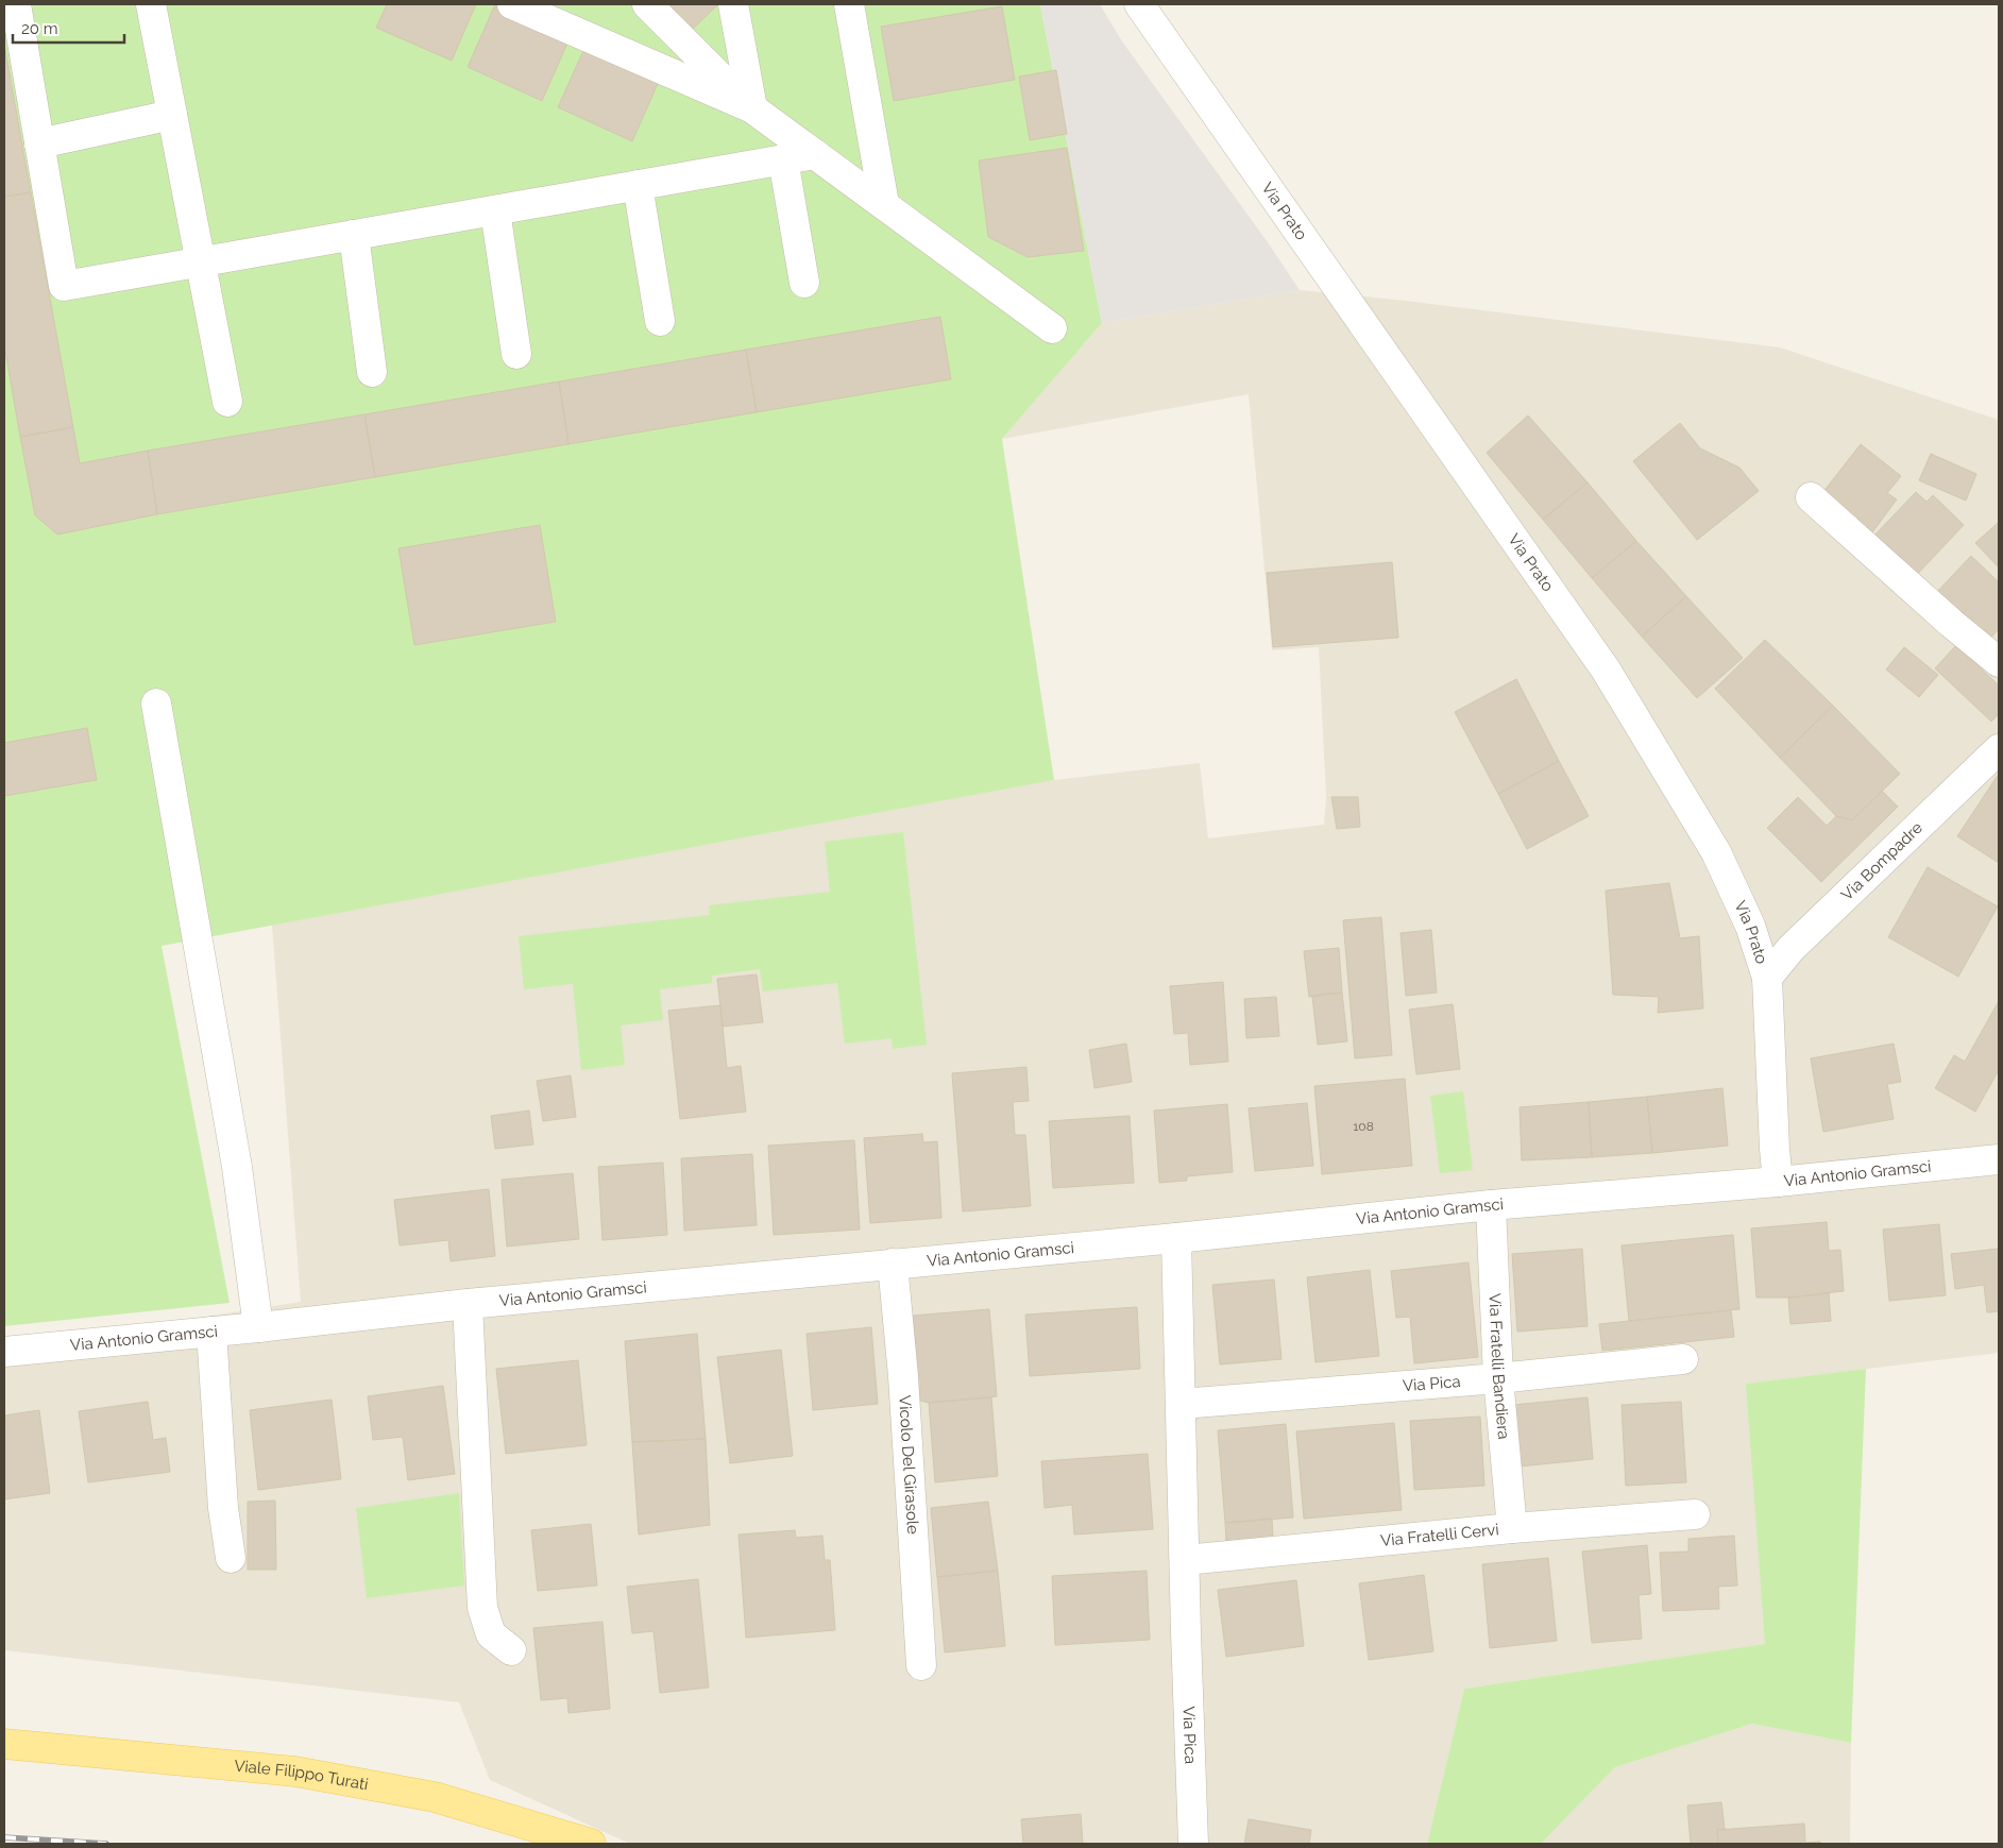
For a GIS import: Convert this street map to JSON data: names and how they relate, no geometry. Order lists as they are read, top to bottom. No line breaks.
{"streets":{"main road":["Viale Filippo Turati"],"street":["Via Prato","Via Bompadre","Via Antonio Gramsci","Via Fratelli Bandiera","Via Pica","Vicolo Del Girasole","Via Fratelli Cervi"]},"crossings":[["Via Prato","Via Bompadre"],["Via Prato","Via Antonio Gramsci"],["Via Antonio Gramsci","Via Fratelli Bandiera"],["Via Antonio Gramsci","Via Pica"],["Via Antonio Gramsci","Vicolo Del Girasole"],["Via Fratelli Bandiera","Via Pica"],["Via Fratelli Bandiera","Via Fratelli Cervi"],["Via Pica","Via Fratelli Cervi"]],"house_numbers":["108"],"scale_bar":"20 m"}
